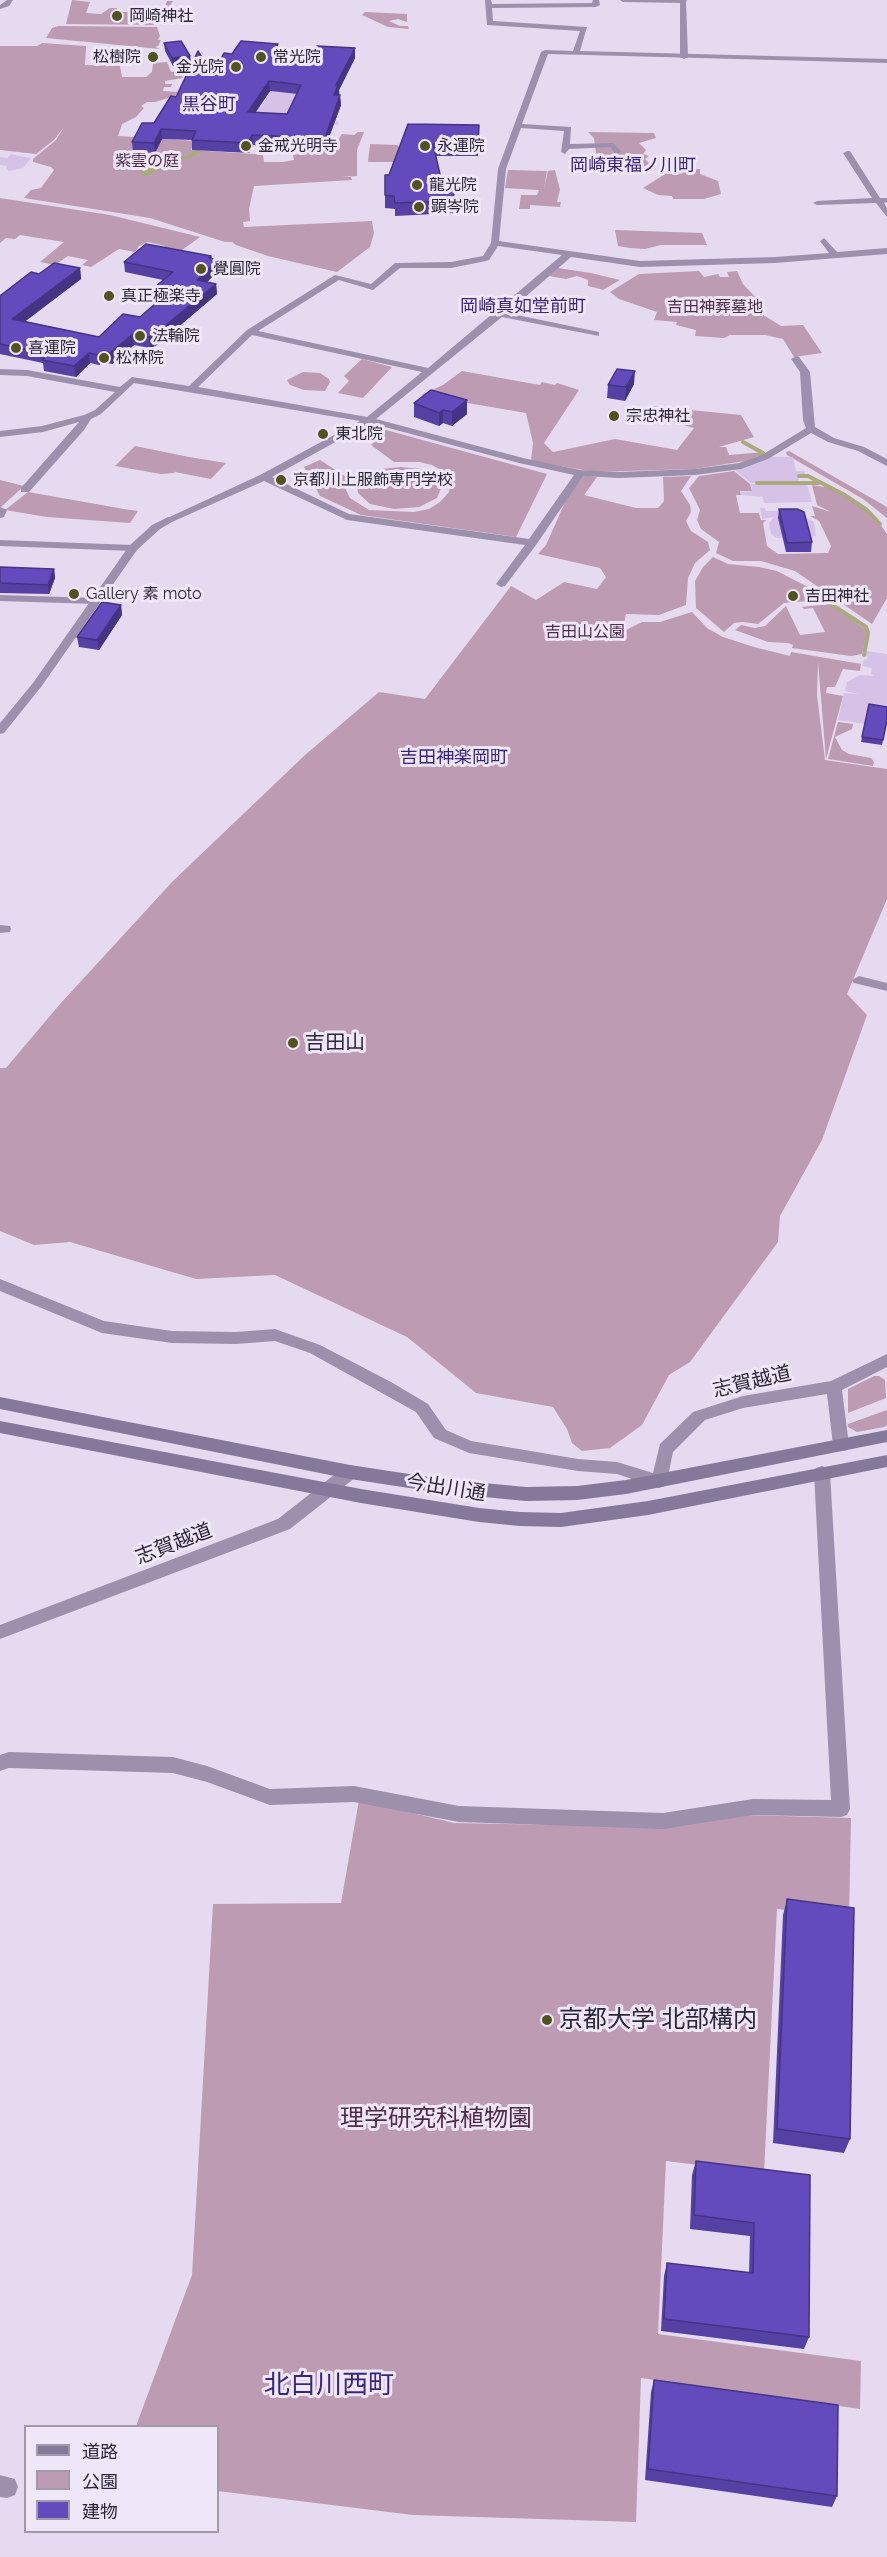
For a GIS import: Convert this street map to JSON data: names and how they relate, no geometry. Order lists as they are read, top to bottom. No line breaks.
{"streets":{"main road":["今出川通"],"street":["志賀越道"]},"crossings":[["志賀越道","今出川通"]],"districts":["黒谷町","岡崎東福ノ川町","岡崎真如堂前町","吉田神楽岡町","北白川西町"],"parks":["紫雲の庭","吉田神葬墓地","吉田山公園","理学研究科植物園"],"places":["岡崎神社","松樹院","常光院","金光院","金戒光明寺","永運院","龍光院","顕岑院","覺圓院","真正極楽寺","法輪院","喜運院","松林院","宗忠神社","東北院","京都川上服飾専門学校","Gallery 素 moto","吉田神社","吉田山","京都大学 北部構内"],"legend":["道路","公園","建物"]}
